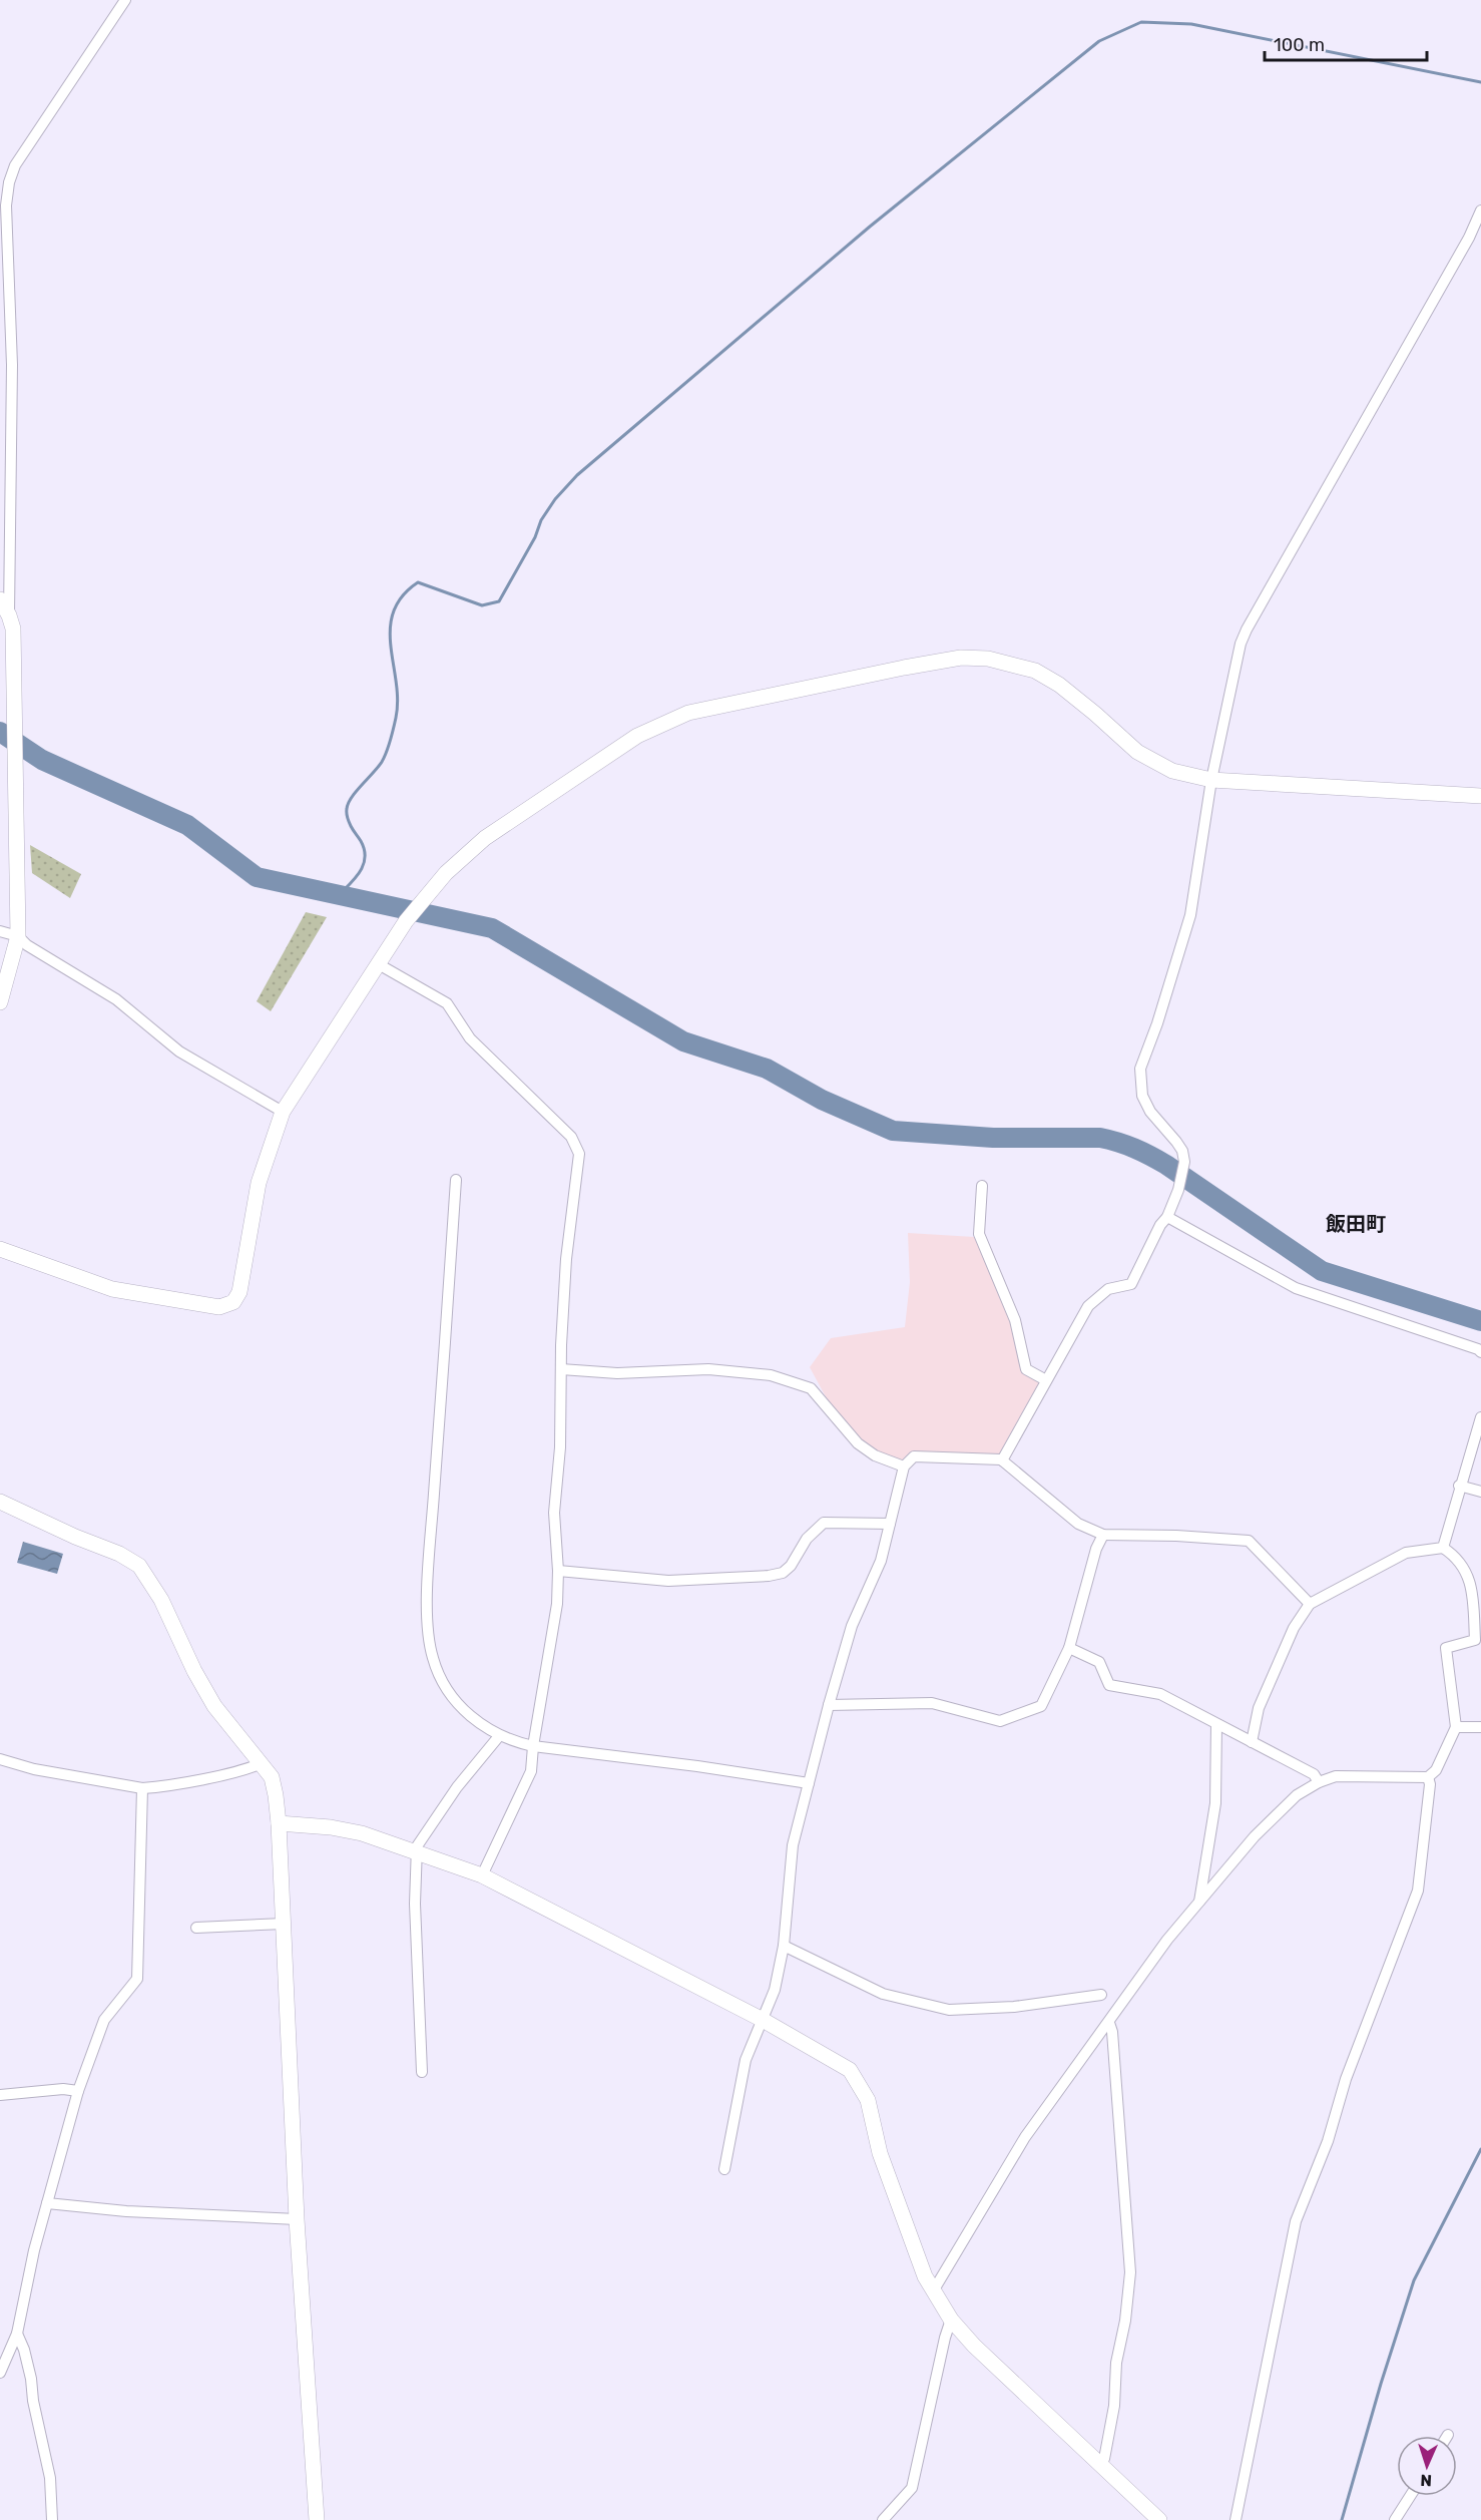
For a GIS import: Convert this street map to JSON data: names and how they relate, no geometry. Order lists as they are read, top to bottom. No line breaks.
{"districts":["飯田町"],"scale_bar":"100 m","north":"bottom"}
